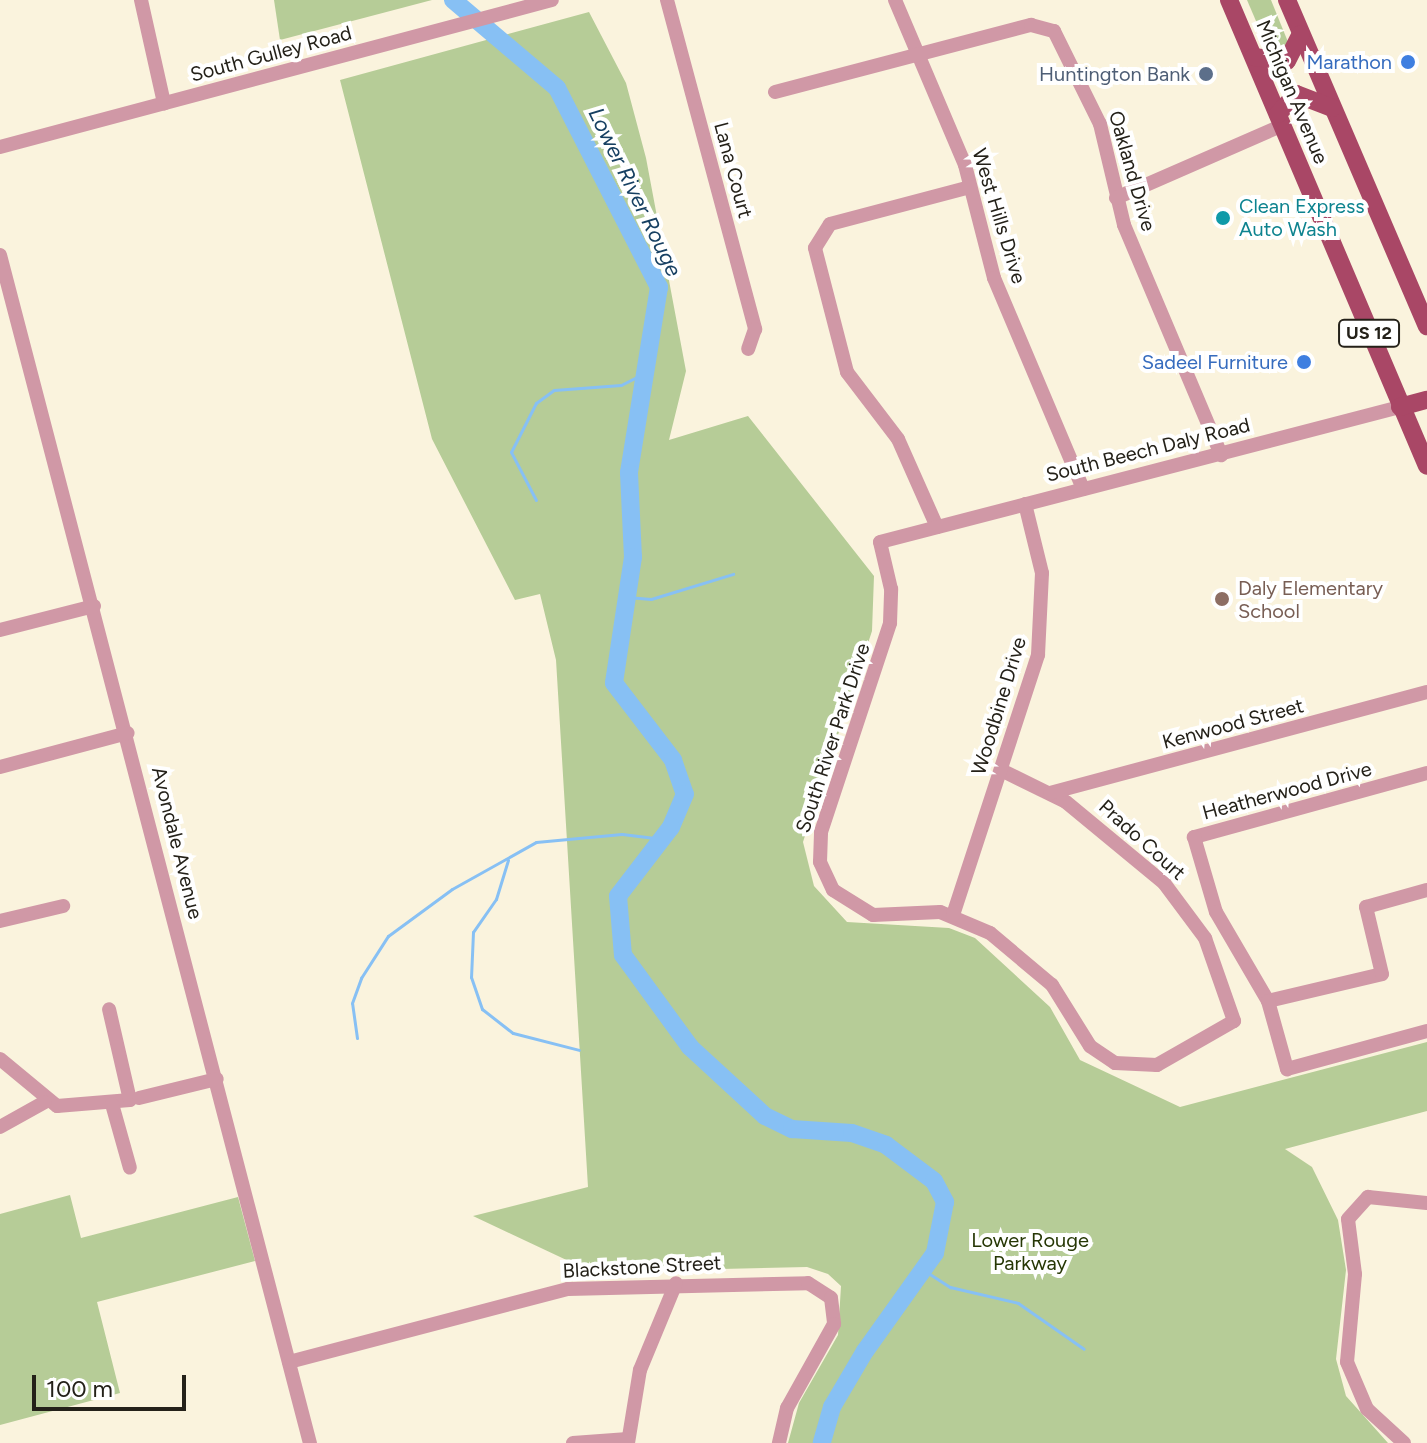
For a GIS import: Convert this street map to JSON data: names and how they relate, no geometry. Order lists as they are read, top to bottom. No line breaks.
{"streets":{"main road":["Michigan Avenue","US 12","South Beech Daly Road"],"street":["South Gulley Road","Lana Court","Oakland Drive","West Hills Drive","Woodbine Drive","Kenwood Street","South River Park Drive","Heatherwood Drive","Prado Court","Avondale Avenue","Blackstone Street"]},"crossings":[["Michigan Avenue","South Beech Daly Road"],["Oakland Drive","West Hills Drive"],["Oakland Drive","South Beech Daly Road"],["West Hills Drive","South Beech Daly Road"],["South Beech Daly Road","Woodbine Drive"],["South Beech Daly Road","South River Park Drive"],["Woodbine Drive","South River Park Drive"],["Woodbine Drive","Prado Court"],["Kenwood Street","Prado Court"],["South River Park Drive","Prado Court"],["Avondale Avenue","Blackstone Street"]],"water":["Lower River Rouge"],"parks":["Lower Rouge Parkway"],"places":["Marathon","Huntington Bank","Clean Express Auto Wash","Sadeel Furniture","Daly Elementary School"],"scale_bar":"100 m"}
